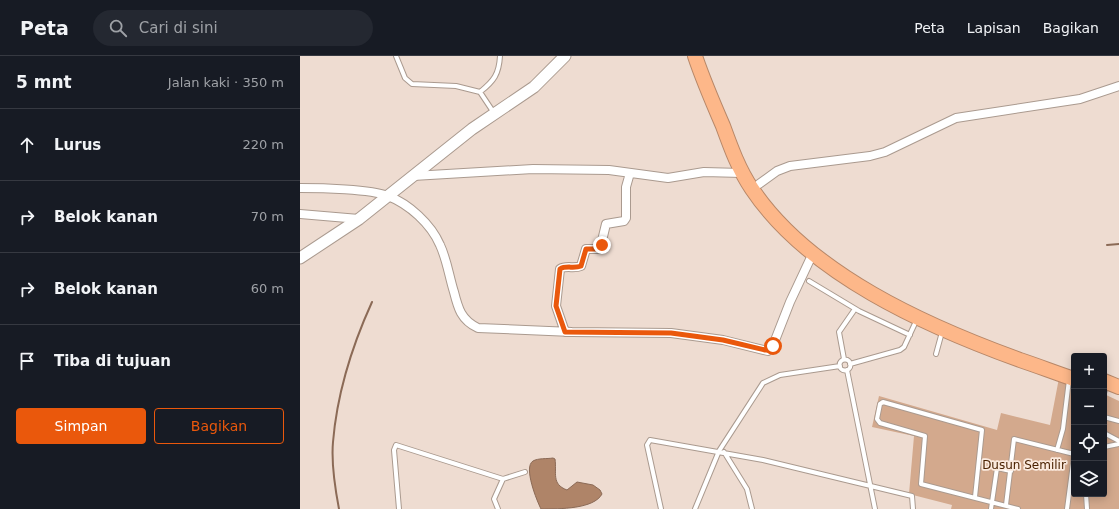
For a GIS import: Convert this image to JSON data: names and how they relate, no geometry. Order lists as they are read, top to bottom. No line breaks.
{"parks":["Dusun Semilir"],"page":{"header":"Peta","search":"Cari di sini","nav":["Peta","Lapisan","Bagikan"],"heading":["5 mnt","Jalan kaki · 350 m"],"list":[["Lurus","220 m"],["Belok kanan","70 m"],["Belok kanan","60 m"],"Tiba di tujuan"],"map_buttons":["+","−"],"buttons":["Simpan","Bagikan"]}}
